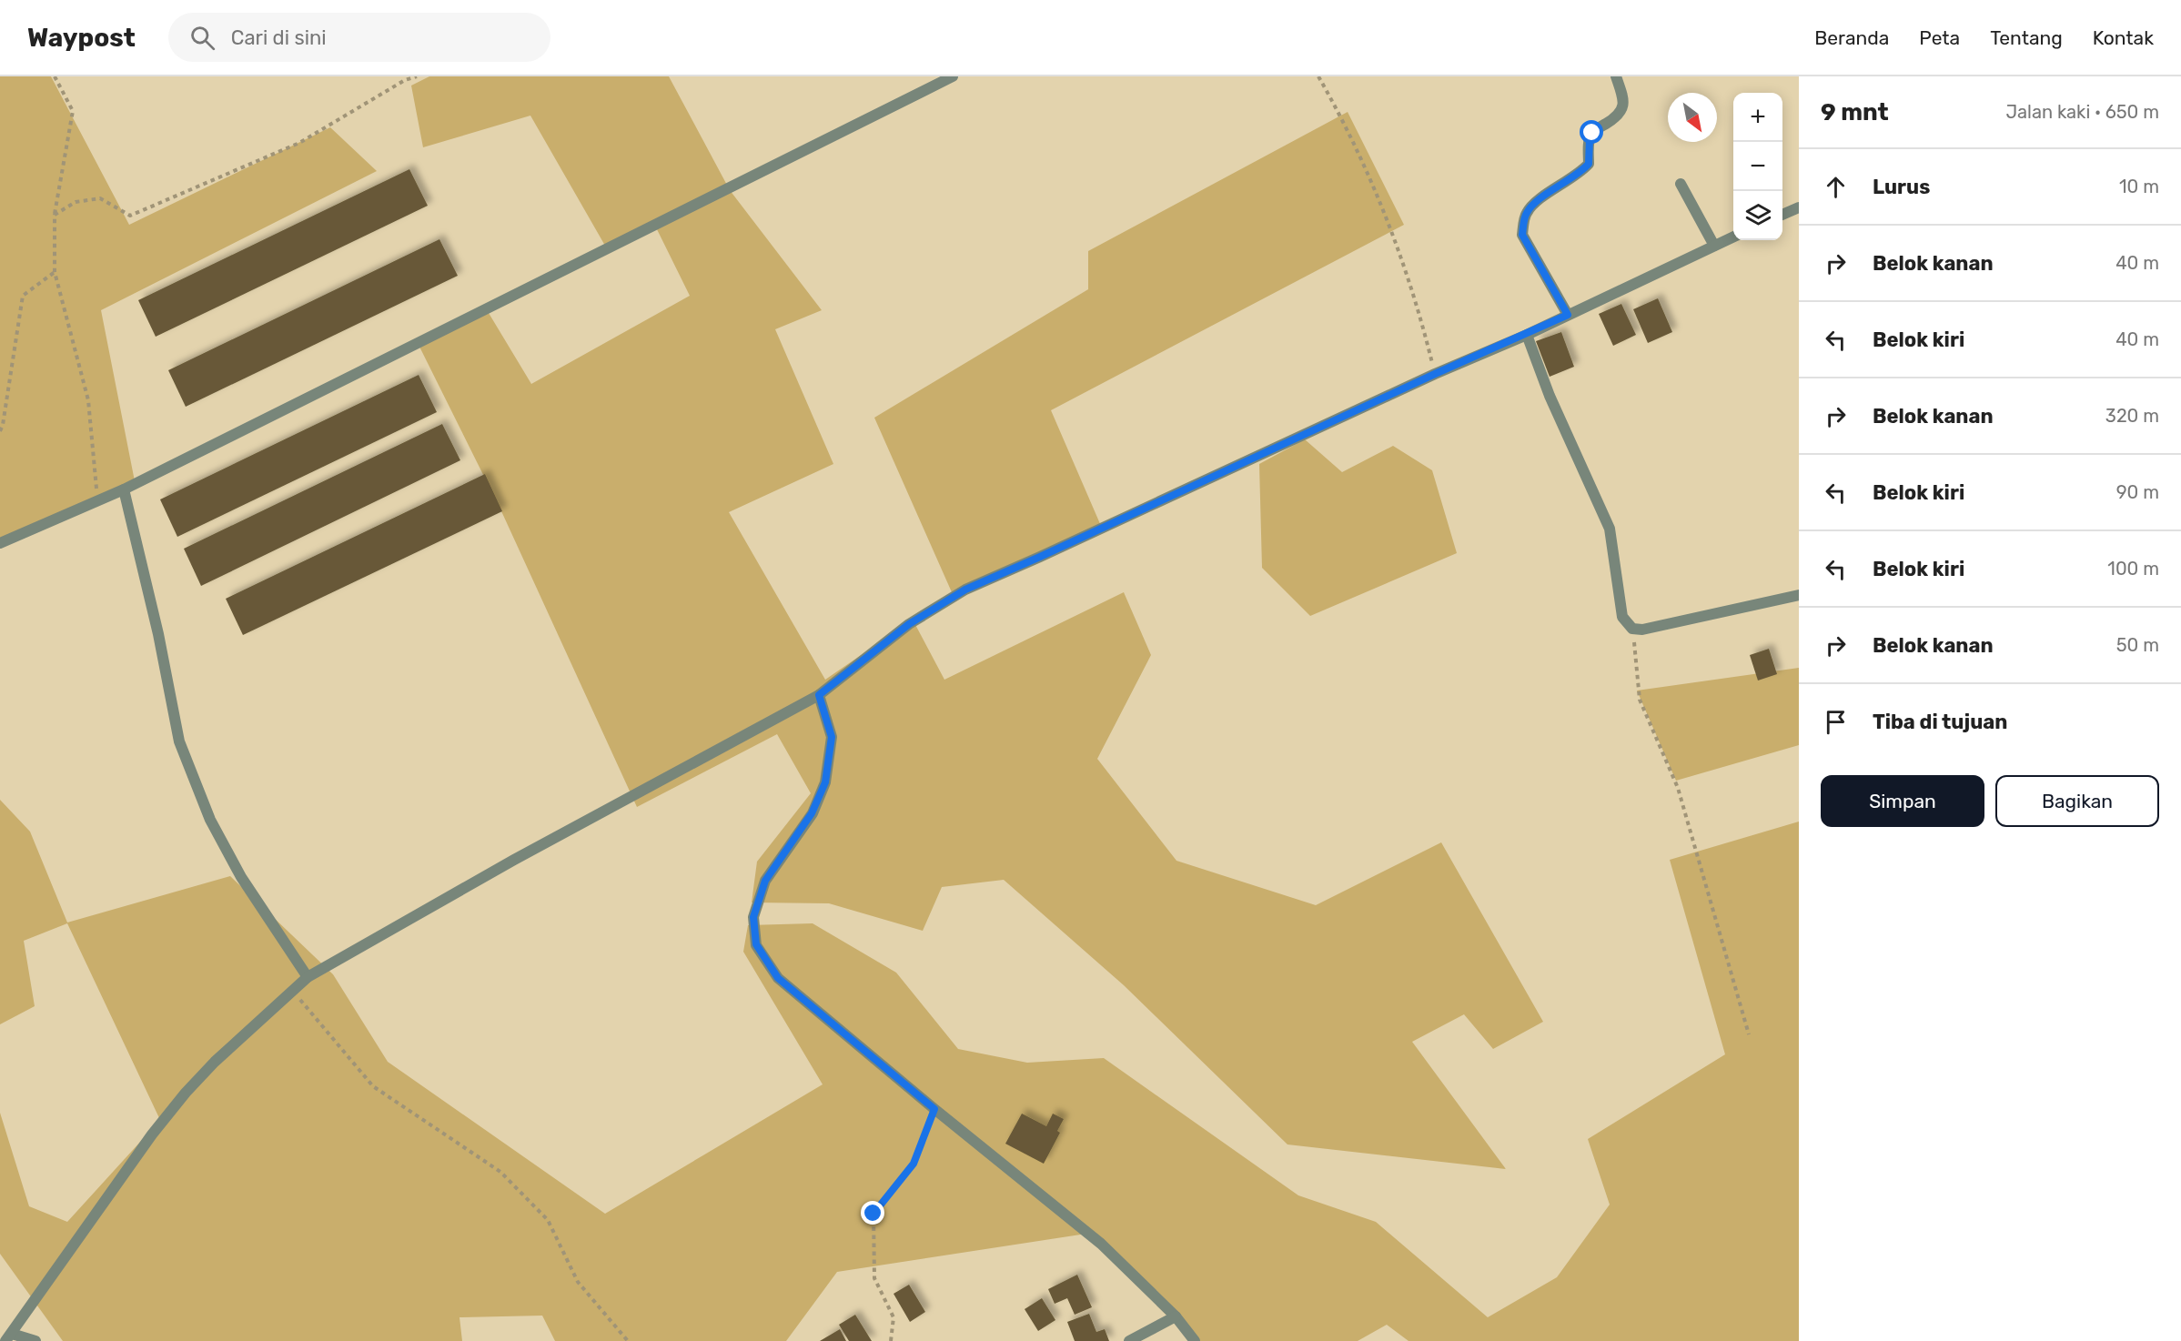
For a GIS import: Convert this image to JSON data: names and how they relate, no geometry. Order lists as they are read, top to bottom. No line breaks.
{"north":"bottom right","page":{"header":"Waypost","search":"Cari di sini","nav":["Beranda","Peta","Tentang","Kontak"],"heading":["9 mnt","Jalan kaki · 650 m"],"map_buttons":["+","−"],"list":[["Lurus","10 m"],["Belok kanan","40 m"],["Belok kiri","40 m"],["Belok kanan","320 m"],["Belok kiri","90 m"],["Belok kiri","100 m"],["Belok kanan","50 m"],"Tiba di tujuan"],"buttons":["Simpan","Bagikan"]}}
